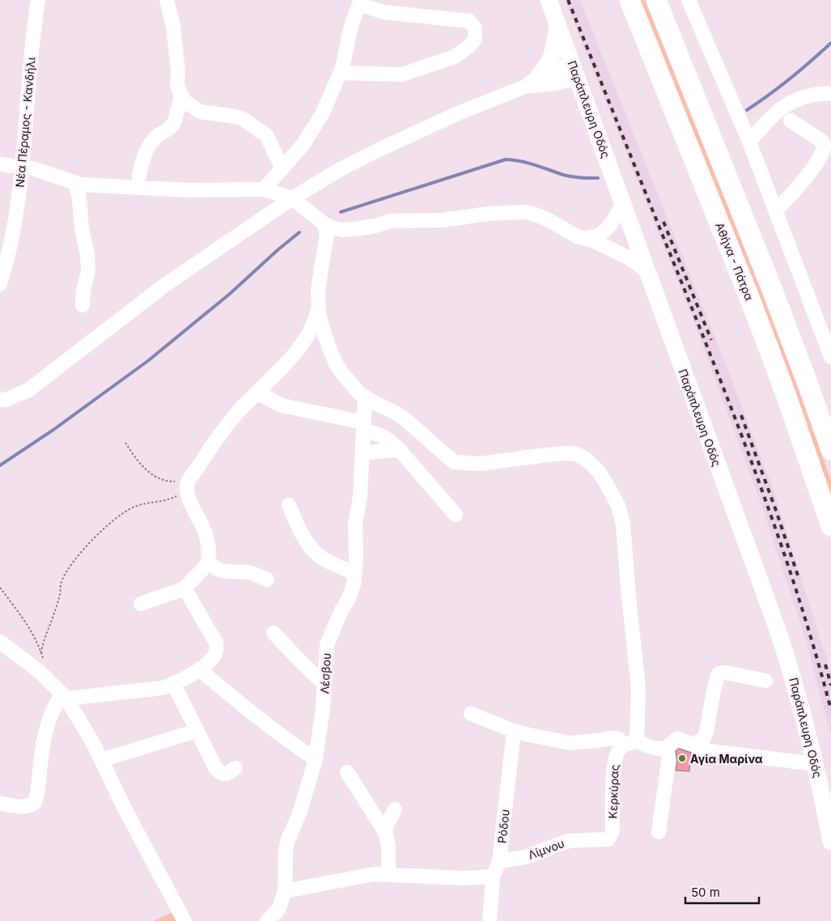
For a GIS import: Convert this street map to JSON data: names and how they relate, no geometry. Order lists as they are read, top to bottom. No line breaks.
{"streets":{"highway":["Αθήνα - Πάτρα"],"main road":["Παράπλευρη Οδός"],"street":["Νέα Πέραμος - Κανδήλι","Λέσβου","Κερκύρας","Ρόδου","Λίμνου"]},"crossings":[["Κερκύρας","Λίμνου"],["Ρόδου","Λίμνου"]],"places":["Αγία Μαρίνα"],"scale_bar":"50 m"}
